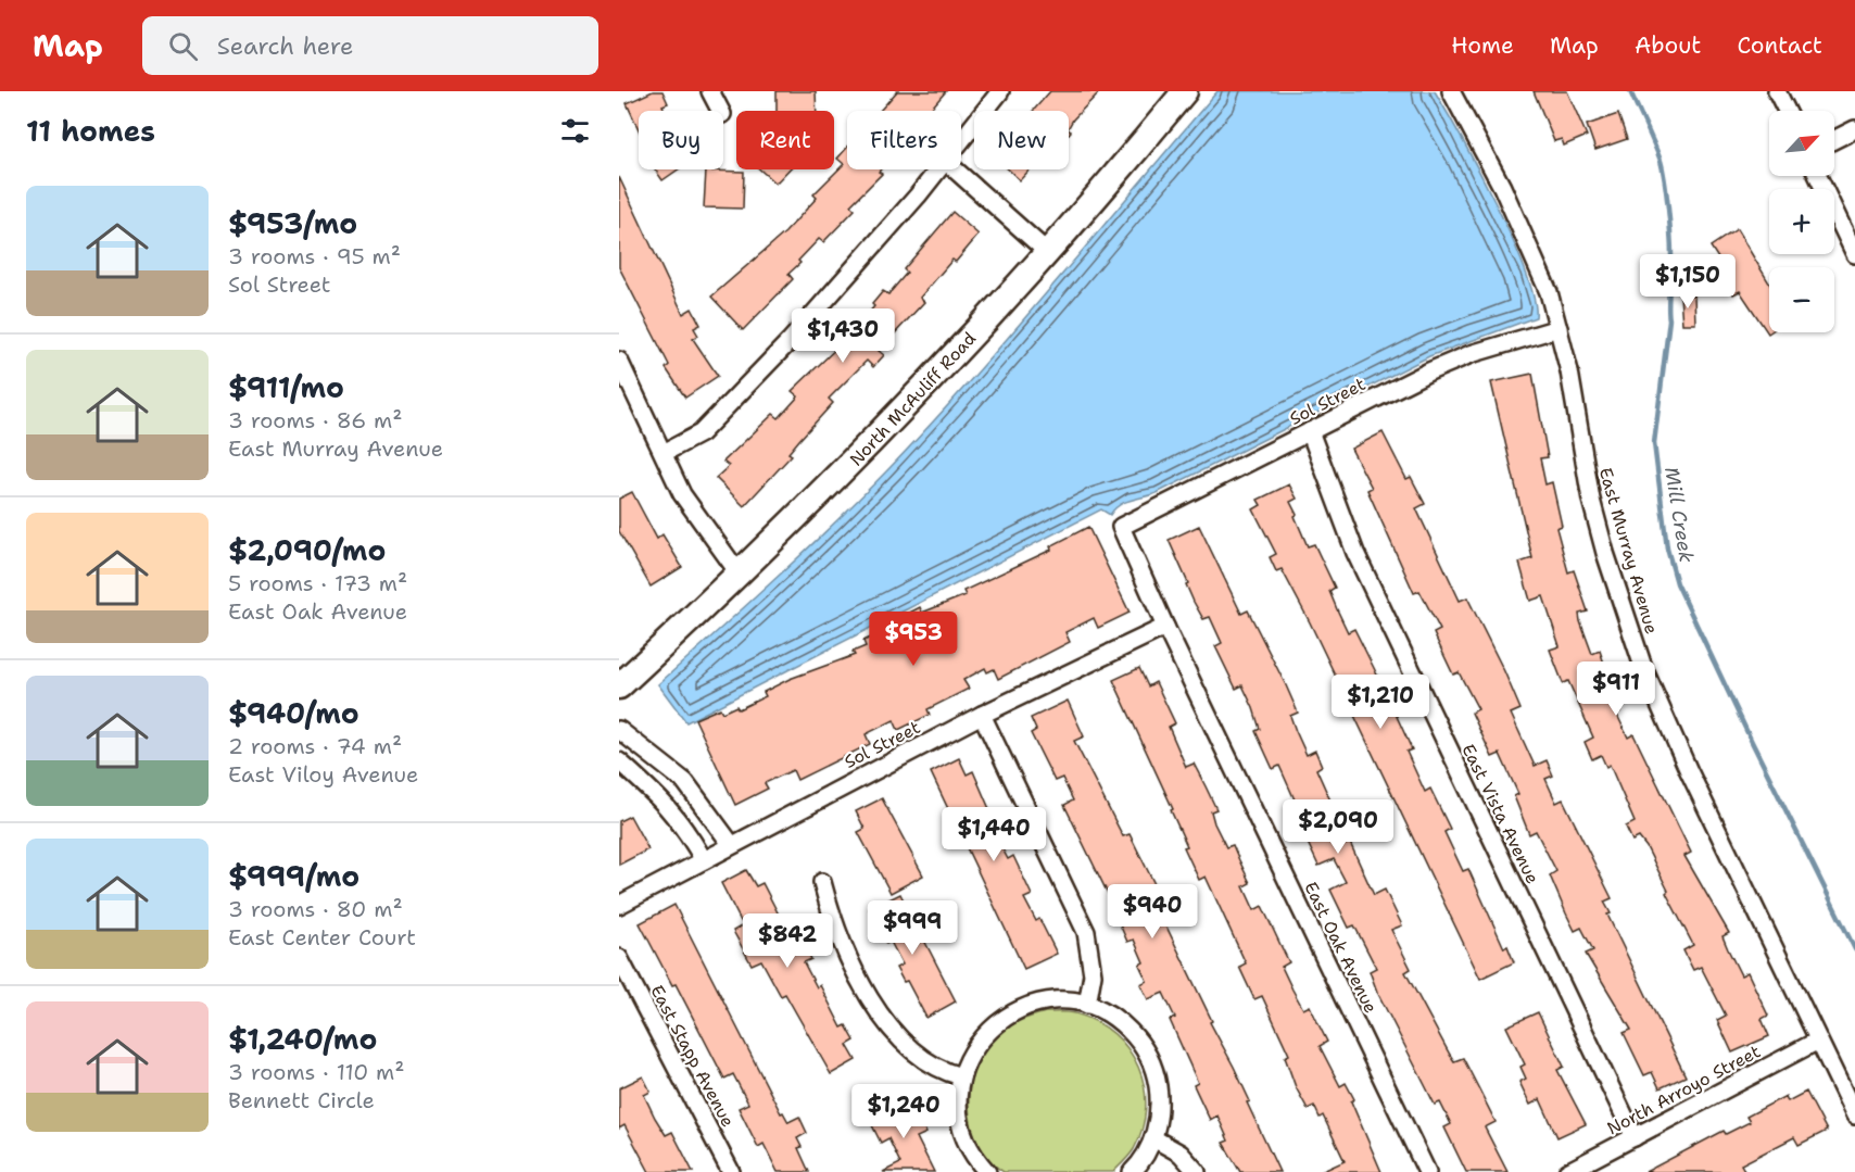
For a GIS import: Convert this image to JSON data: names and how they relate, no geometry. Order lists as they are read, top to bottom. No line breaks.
{"streets":{"street":["North McAuliff Road","Sol Street","East Murray Avenue","East Vista Avenue","East Oak Avenue","East Stapp Avenue","North Arroyo Street"]},"crossings":[["Sol Street","East Murray Avenue"],["Sol Street","East Vista Avenue"],["Sol Street","East Oak Avenue"],["East Murray Avenue","North Arroyo Street"],["East Vista Avenue","North Arroyo Street"]],"water":["Mill Creek"],"north":"top right","page":{"header":"Map","search":"Search here","nav":["Home","Map","About","Contact"],"heading":"11 homes","map_buttons":["+","−"],"chip":["Buy","Rent","Filters","New"],"list":[{"name":"$953/mo","note":"3 rooms · 95 m² · Sol Street"},{"name":"$911/mo","note":"3 rooms · 86 m² · East Murray Avenue"},{"name":"$2,090/mo","note":"5 rooms · 173 m² · East Oak Avenue"},{"name":"$940/mo","note":"2 rooms · 74 m² · East Viloy Avenue"},{"name":"$999/mo","note":"3 rooms · 80 m² · East Center Court"},{"name":"$1,240/mo","note":"3 rooms · 110 m² · Bennett Circle"}],"price":["$1,150","$1,430","$953","$911","$1,210","$2,090","$1,440","$940","$999","$842","$1,240"]}}
